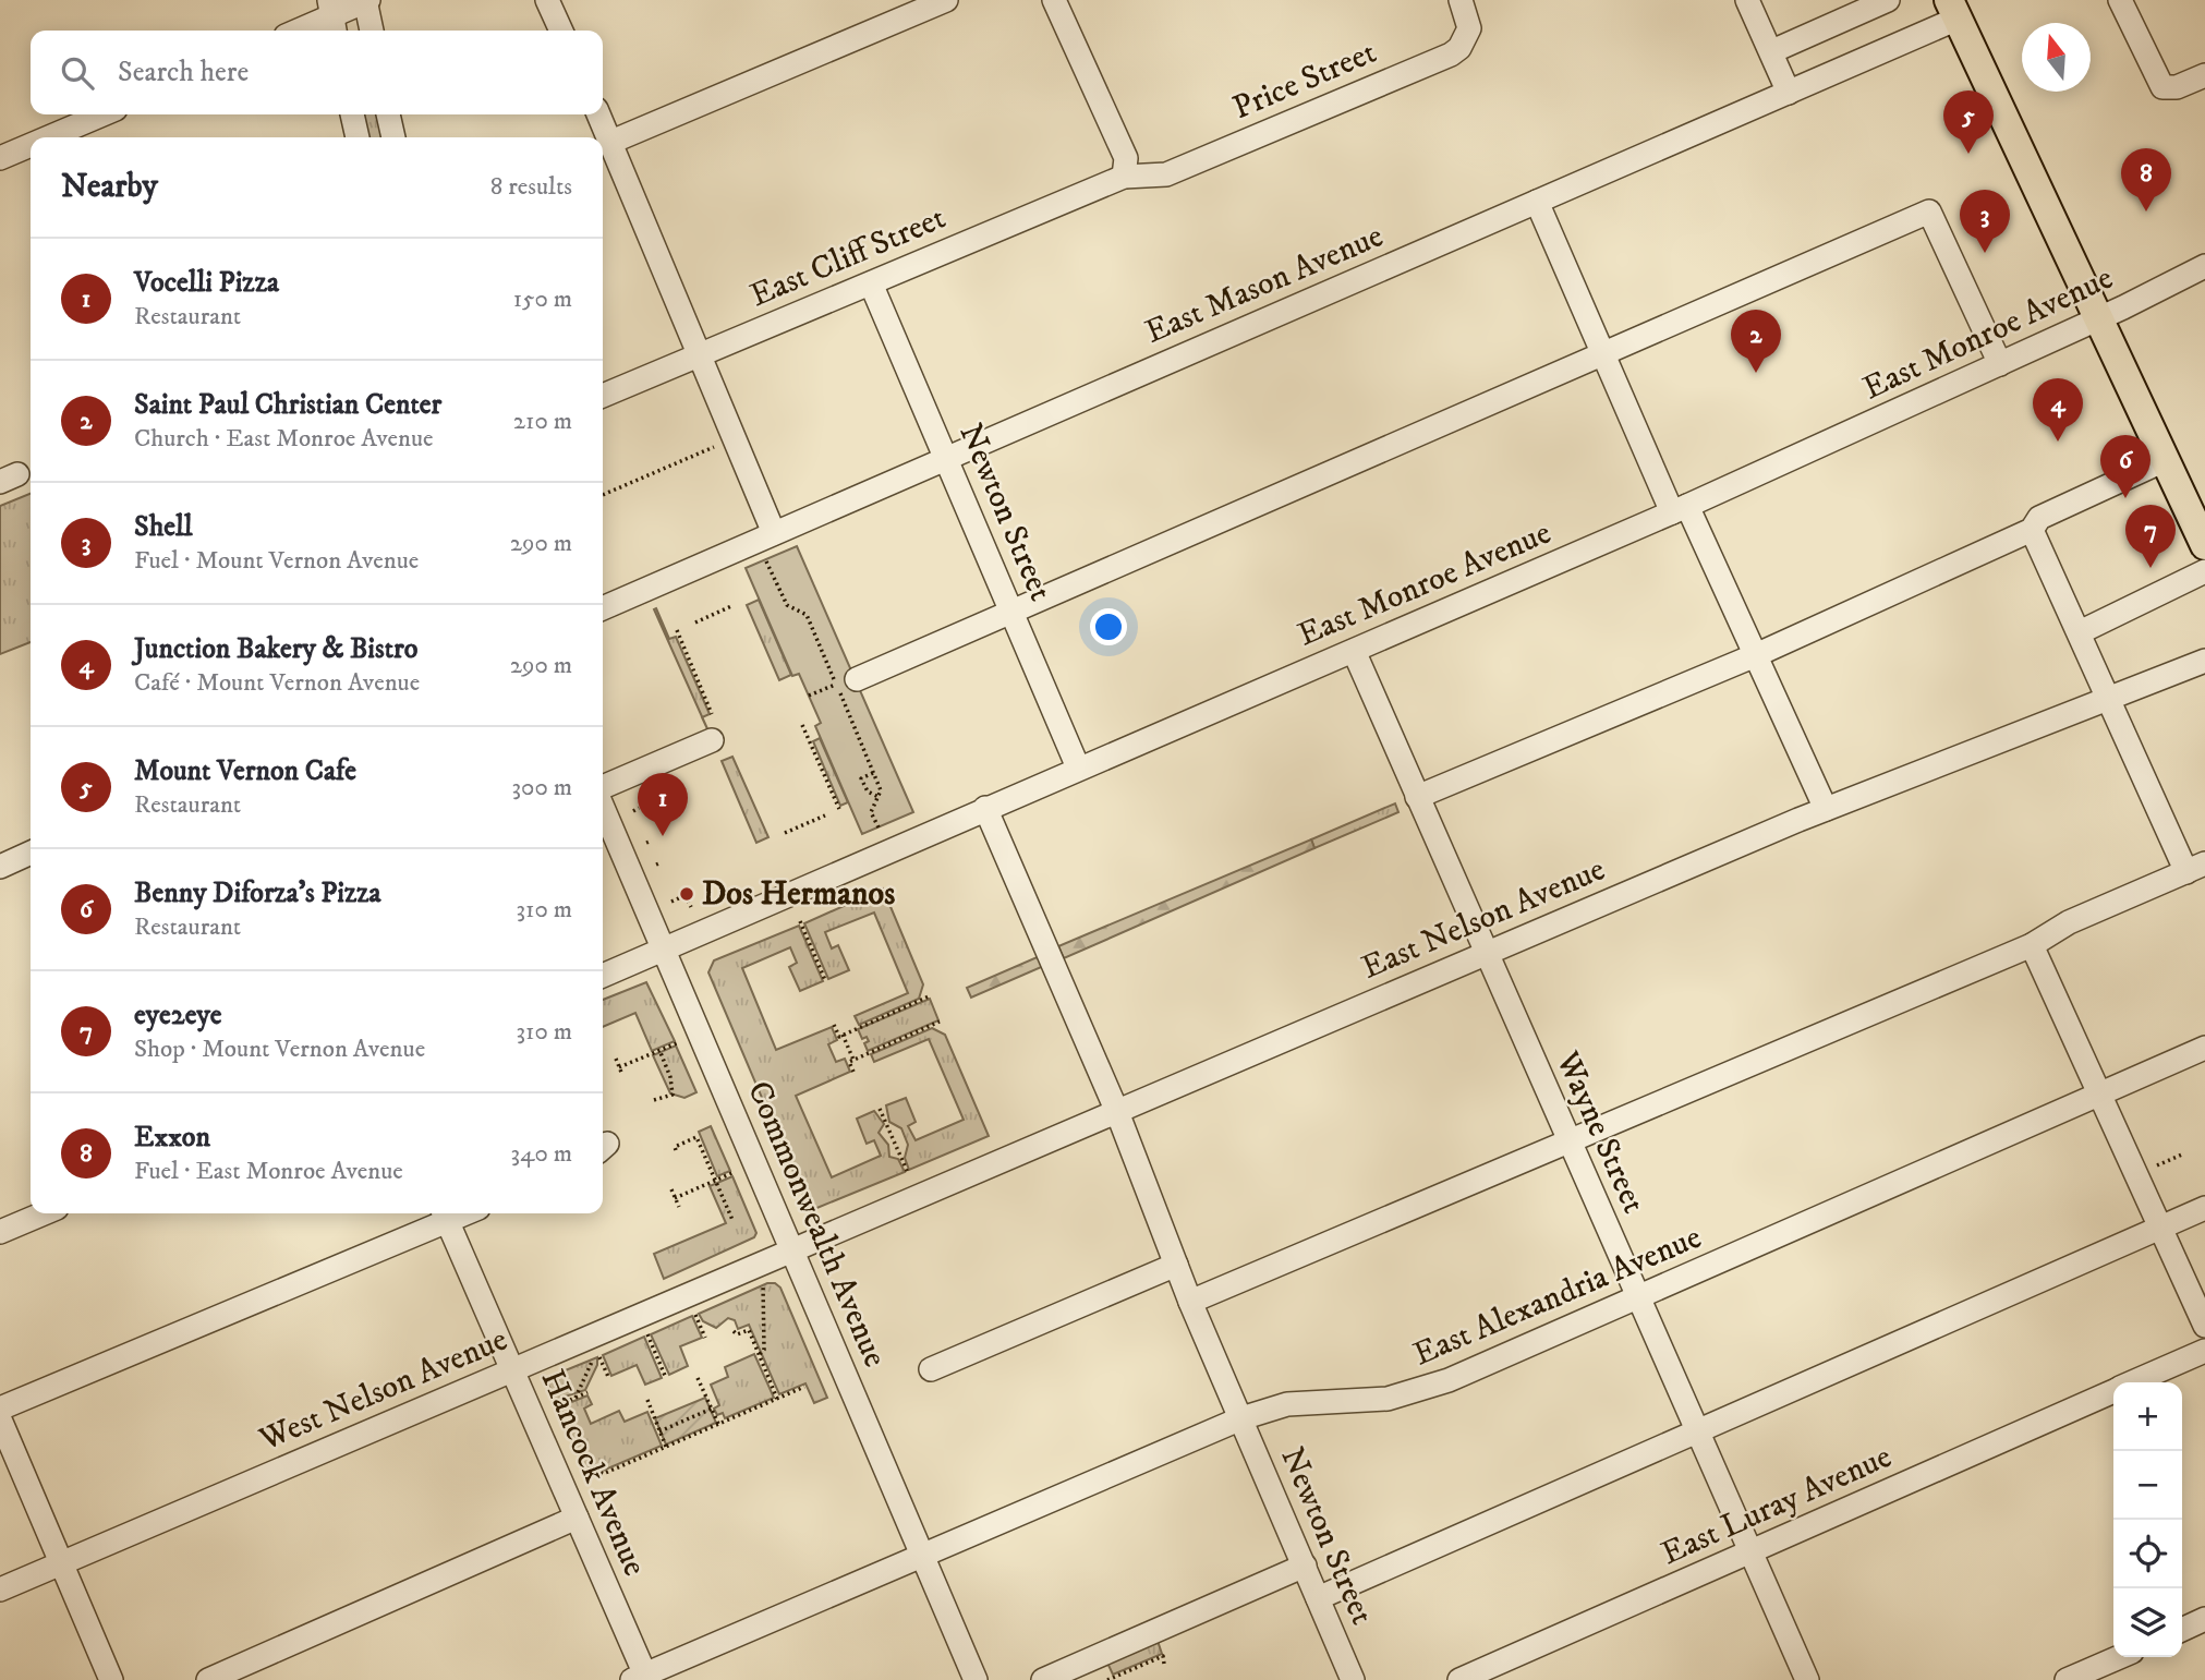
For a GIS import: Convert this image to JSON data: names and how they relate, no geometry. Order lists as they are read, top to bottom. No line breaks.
{"streets":{"street":["Price Street","East Cliff Street","East Mason Avenue","East Monroe Avenue","Newton Street","East Nelson Avenue","Wayne Street","Commonwealth Avenue","East Alexandria Avenue","West Nelson Avenue","Hancock Avenue","East Luray Avenue"]},"crossings":[["Price Street","East Cliff Street"],["East Cliff Street","Newton Street"],["East Mason Avenue","Newton Street"],["East Monroe Avenue","Newton Street"],["East Monroe Avenue","Wayne Street"],["East Monroe Avenue","Commonwealth Avenue"],["Newton Street","East Nelson Avenue"],["Newton Street","East Alexandria Avenue"],["East Nelson Avenue","Wayne Street"],["East Nelson Avenue","Commonwealth Avenue"],["East Nelson Avenue","West Nelson Avenue"],["Wayne Street","East Alexandria Avenue"],["Wayne Street","East Luray Avenue"],["Commonwealth Avenue","East Alexandria Avenue"],["Commonwealth Avenue","West Nelson Avenue"],["East Alexandria Avenue","Hancock Avenue"],["West Nelson Avenue","Hancock Avenue"]],"places":["Dos Hermanos"],"north":"top","page":{"search":"Search here","pins":["5","8","3","2","4","6","7","1"],"heading":["Nearby","8 results"],"list":[{"mark":"1","name":"Vocelli Pizza","note":"Restaurant","value":"150 m"},{"mark":"2","name":"Saint Paul Christian Center","note":"Church · East Monroe Avenue","value":"210 m"},{"mark":"3","name":"Shell","note":"Fuel · Mount Vernon Avenue","value":"290 m"},{"mark":"4","name":"Junction Bakery & Bistro","note":"Café · Mount Vernon Avenue","value":"290 m"},{"mark":"5","name":"Mount Vernon Cafe","note":"Restaurant","value":"300 m"},{"mark":"6","name":"Benny Diforza's Pizza","note":"Restaurant","value":"310 m"},{"mark":"7","name":"eye2eye","note":"Shop · Mount Vernon Avenue","value":"310 m"},{"mark":"8","name":"Exxon","note":"Fuel · East Monroe Avenue","value":"340 m"}],"map_buttons":["+","−"]}}
